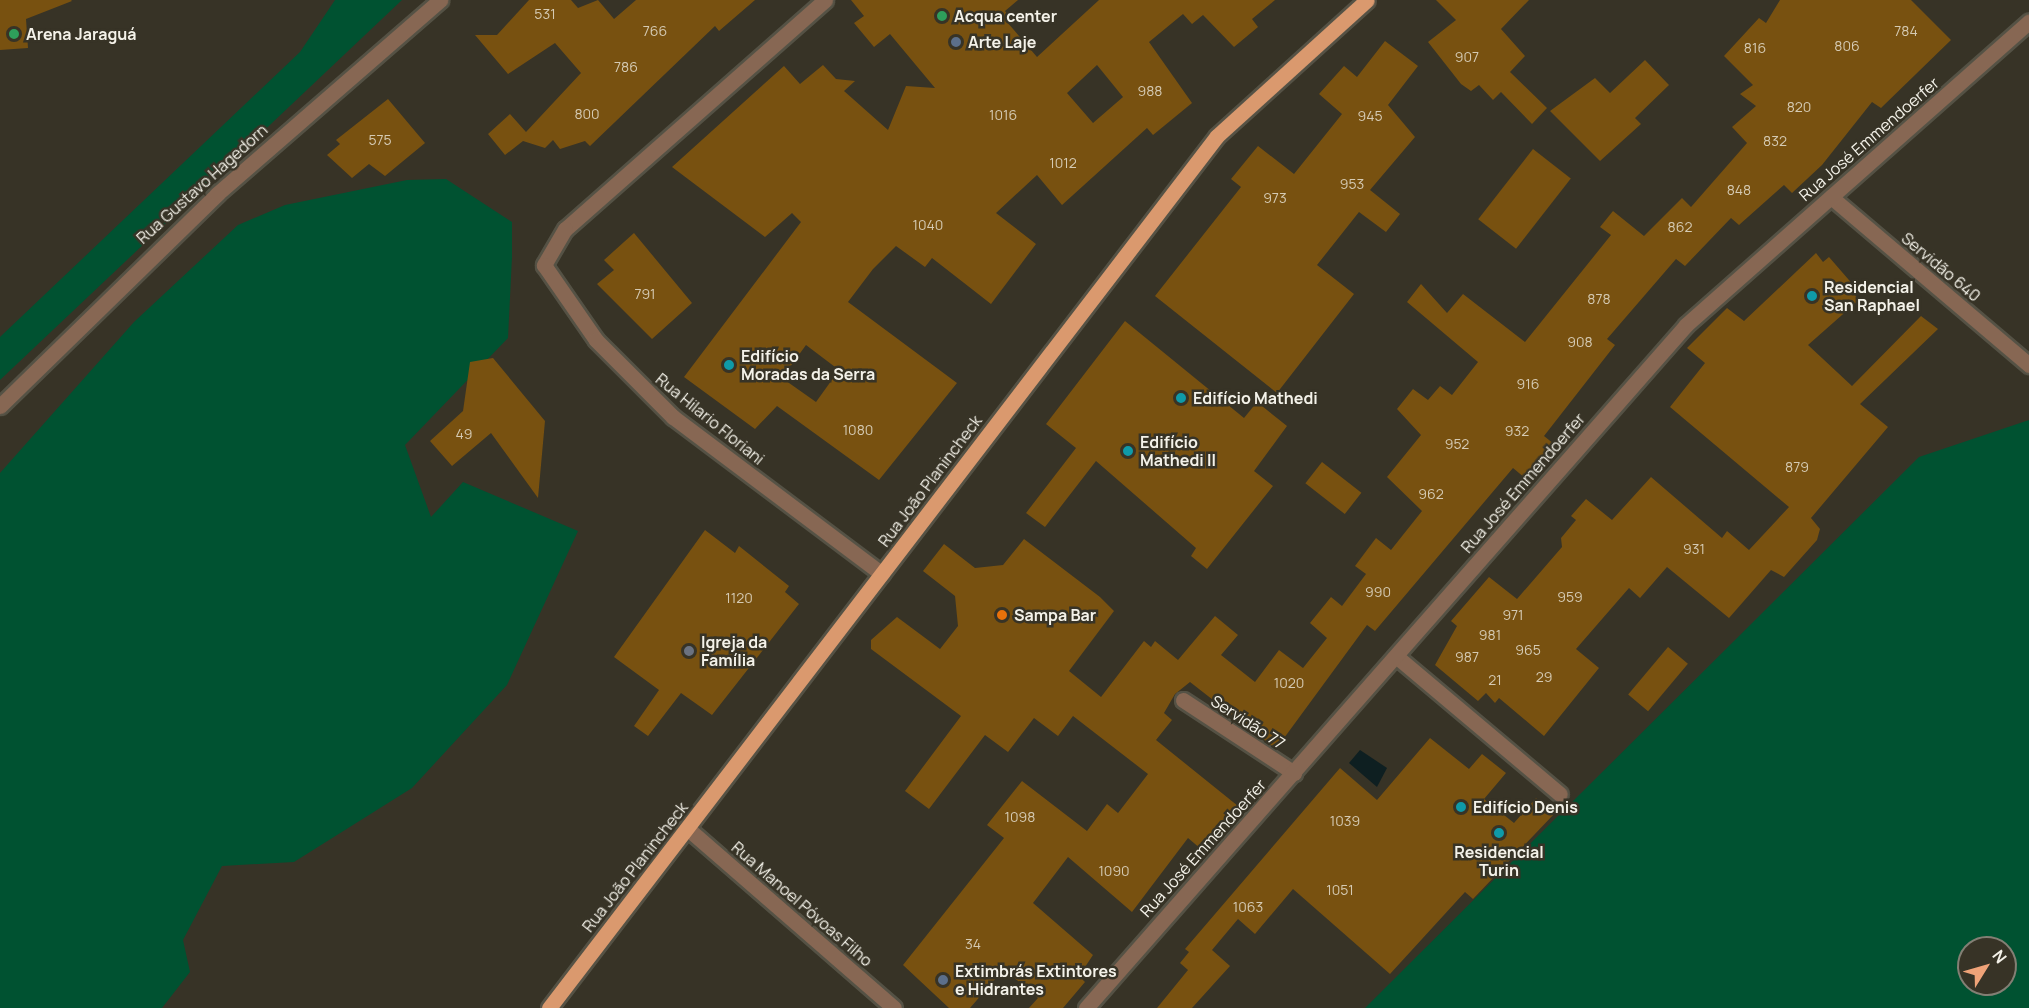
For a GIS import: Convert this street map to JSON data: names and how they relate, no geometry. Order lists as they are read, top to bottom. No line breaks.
{"streets":{"main road":["Rua João Planincheck"],"street":["Rua José Emmendoerfer","Rua Gustavo Hagedorn","Servidão 640","Rua Hilario Floriani","Servidão 77","Rua Manoel Póvoas Filho"]},"crossings":[["Rua José Emmendoerfer","Servidão 640"],["Rua José Emmendoerfer","Servidão 77"],["Rua Hilario Floriani","Rua João Planincheck"],["Rua João Planincheck","Rua Manoel Póvoas Filho"]],"places":["Acqua center","Arena Jaraguá","Arte Laje","Residencial San Raphael","Edifício Moradas da Serra","Edifício Mathedi","Edifício Mathedi II","Sampa Bar","Igreja da Família","Edifício Denis","Residencial Turin","Extimbrás Extintores e Hidrantes"],"house_numbers":["531","766","784","806","816","907","786","988","820","800","1016","945","575","832","1012","953","848","973","1040","862","791","878","908","916","1080","932","49","952","879","962","931","990","959","1120","971","981","965","987","29","21","1020","1098","1039","1090","1051","1063","34"],"north":"top right"}
